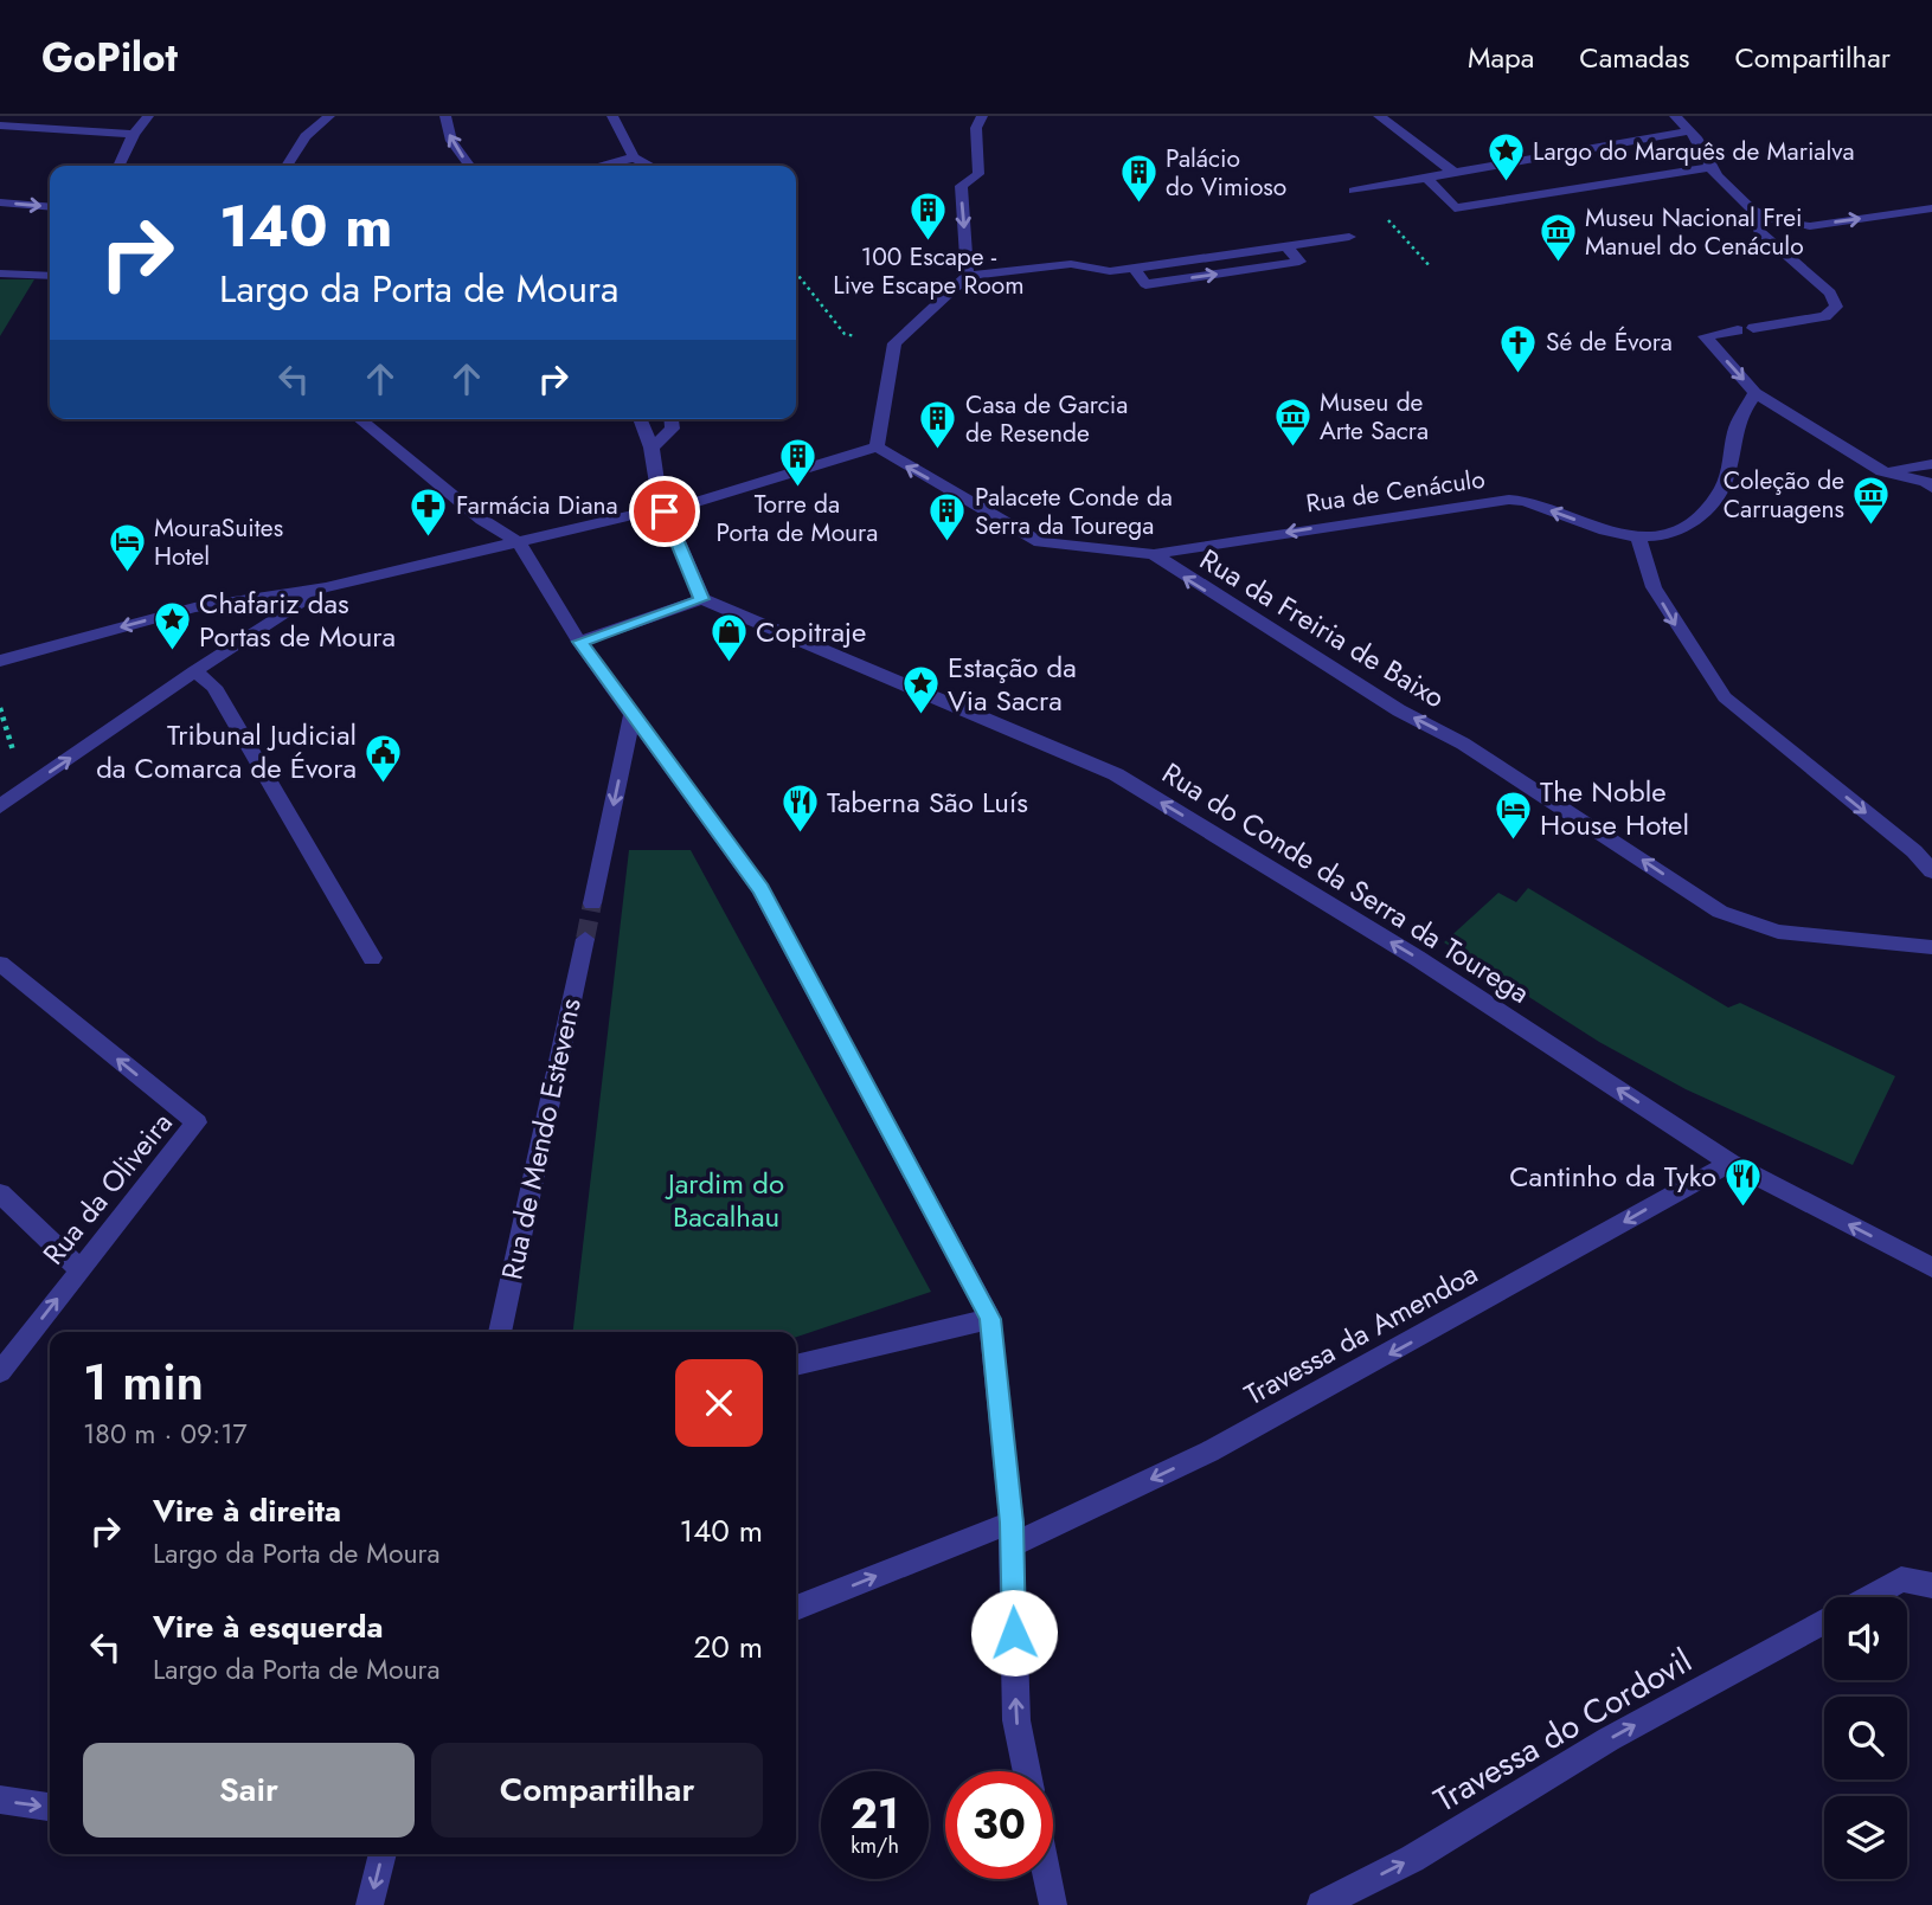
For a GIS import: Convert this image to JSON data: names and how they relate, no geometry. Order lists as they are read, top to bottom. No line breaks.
{"streets":{"street":["Rua de Cenáculo","Rua da Freiria de Baixo","Rua do Conde da Serra da Tourega","Rua de Mendo Estevens","Rua da Oliveira","Travessa da Amendoa","Travessa do Cordovil"]},"crossings":[["Rua de Cenáculo","Rua da Freiria de Baixo"],["Rua do Conde da Serra da Tourega","Travessa da Amendoa"]],"one_way":["Rua de Cenáculo","Rua da Freiria de Baixo","Rua do Conde da Serra da Tourega","Travessa do Cordovil"],"parks":["Jardim do Bacalhau"],"places":{"place":["Largo do Marquês de Marialva","Chafariz das Portas de Moura","Estação da Via Sacra"],"building":["Palácio do Vimioso","100 Escape - Live Escape Room","Casa de Garcia de Resende","Torre da Porta de Moura","Palacete Conde da Serra da Tourega"],"museum":["Museu Nacional Frei Manuel do Cenáculo","Museu de Arte Sacra","Coleção de Carruagens"],"church":["Sé de Évora"],"pharmacy":["Farmácia Diana"],"hotel":["MouraSuites Hotel","The Noble House Hotel"],"shop":["Copitraje"],"public building":["Tribunal Judicial da Comarca de Évora"],"restaurant":["Taberna São Luís","Cantinho da Tyko"]},"page":{"header":"GoPilot","nav":["Mapa","Camadas","Compartilhar"],"turn":["140 m","Largo da Porta de Moura"],"heading":["1 min","180 m · 09:17"],"list":[{"name":"Vire à direita","note":"Largo da Porta de Moura","value":"140 m"},{"name":"Vire à esquerda","note":"Largo da Porta de Moura","value":"20 m"}],"buttons":["Sair","Compartilhar"],"speed":"21 km/h","limit":"30"}}
